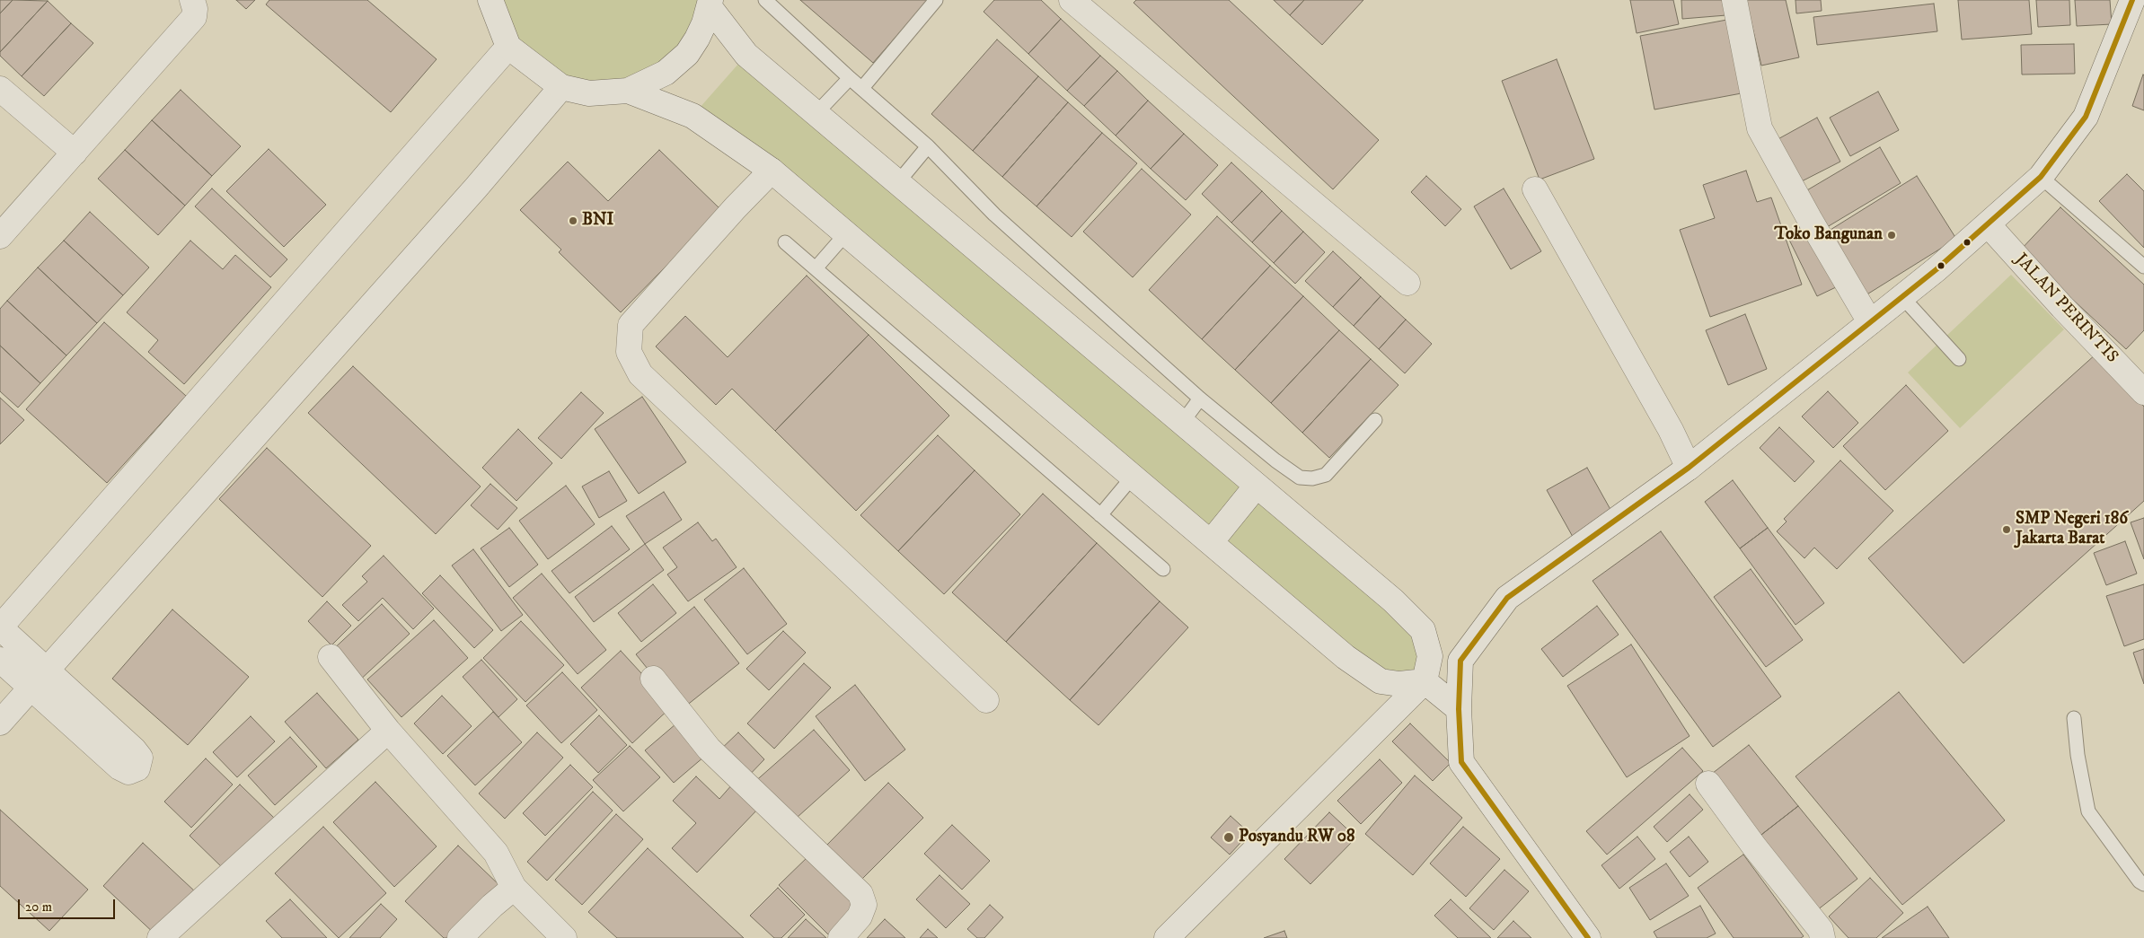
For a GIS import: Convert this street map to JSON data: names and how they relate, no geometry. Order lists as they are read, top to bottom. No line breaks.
{"streets":{"street":["JALAN PERINTIS"]},"places":["BNI","Toko Bangunan","SMP Negeri 186 Jakarta Barat","Posyandu RW 08"],"scale_bar":"20 m"}
